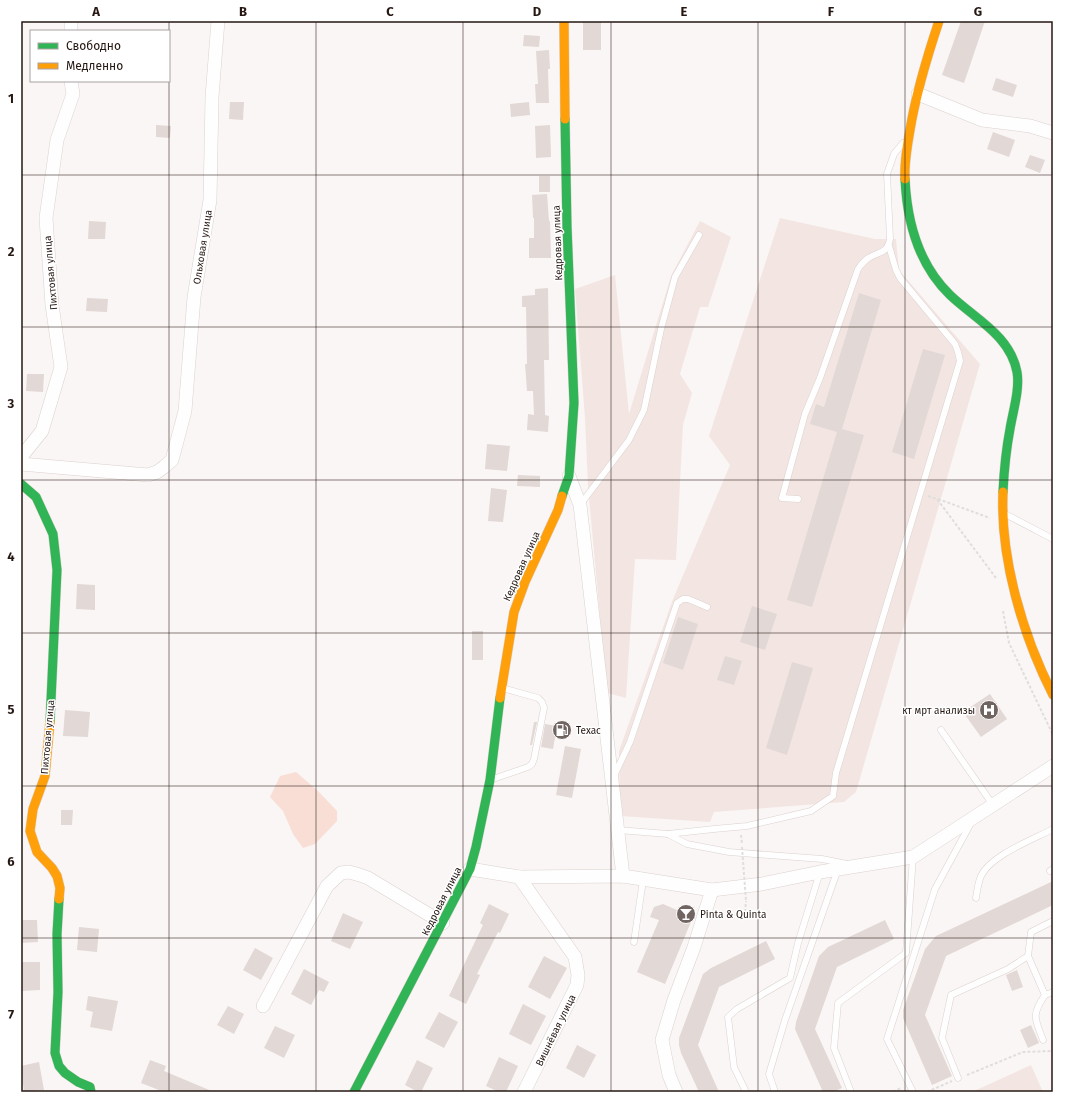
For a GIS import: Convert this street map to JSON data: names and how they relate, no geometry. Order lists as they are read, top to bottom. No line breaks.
{"streets":{"street":["Кедровая улица","Ольховая улица","Пихтовая улица","Вишнёвая улица"]},"places":{"hospital":["кт мрт анализы"],"fuel station":["Техас"],"bar":["Pinta & Quinta"]},"legend":["Свободно","Медленно"],"grid":{"columns":["A","B","C","D","E","F","G"],"rows":["1","2","3","4","5","6","7"]}}
